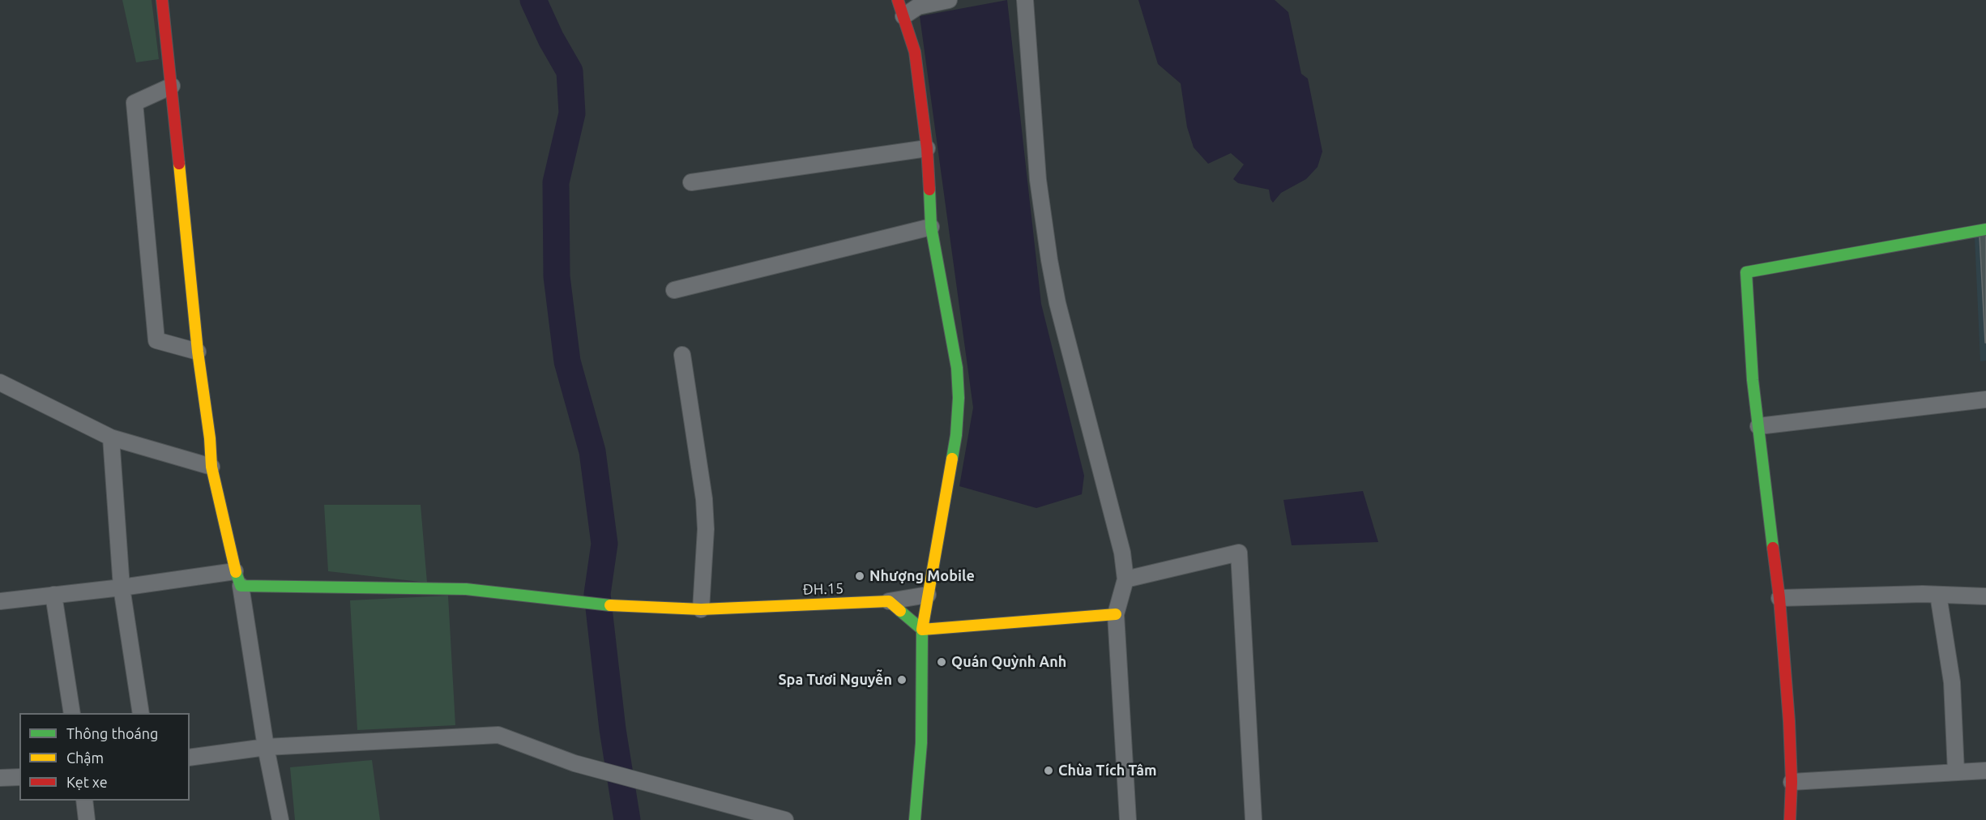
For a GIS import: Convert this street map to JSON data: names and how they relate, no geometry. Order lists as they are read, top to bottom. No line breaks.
{"streets":{"street":["ĐH.15"]},"places":["Nhượng Mobile","Quán Quỳnh Anh","Spa Tươi Nguyễn","Chùa Tích Tâm"],"legend":["Thông thoáng","Chậm","Kẹt xe"]}
